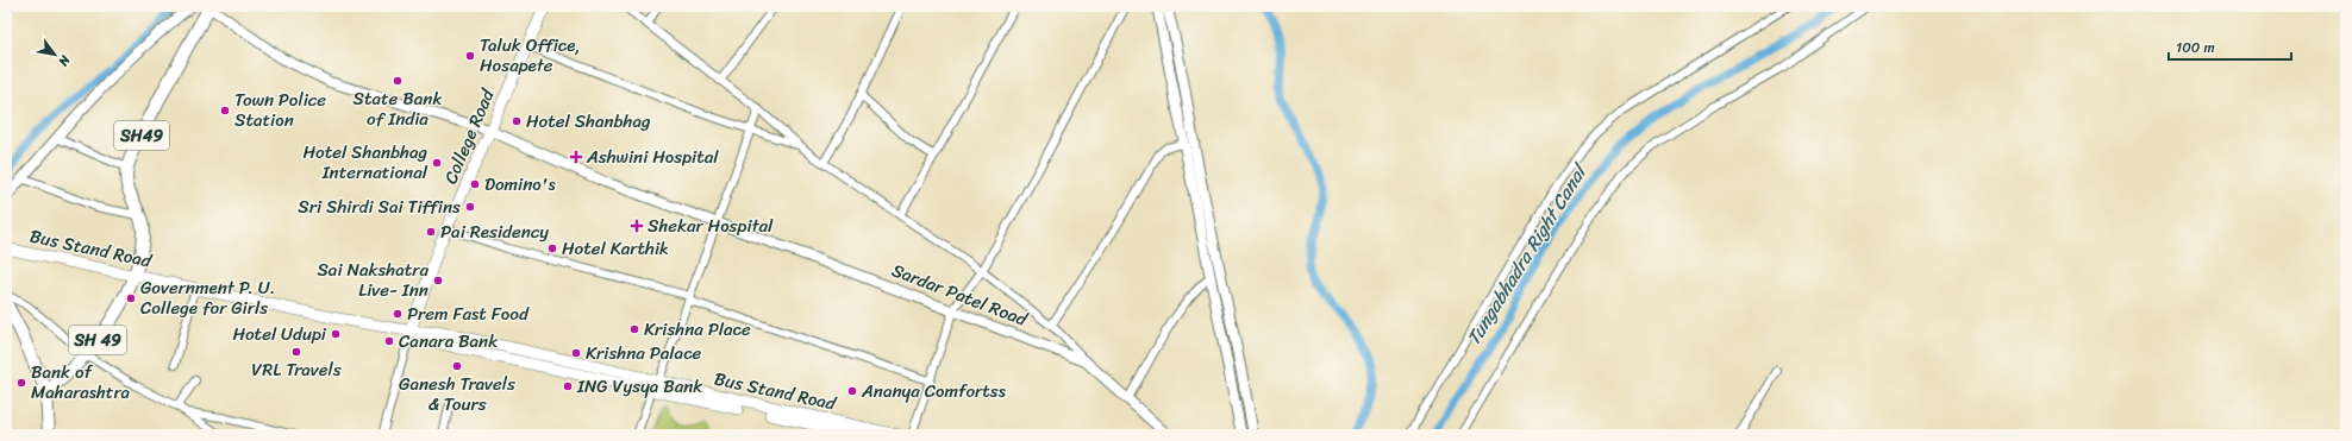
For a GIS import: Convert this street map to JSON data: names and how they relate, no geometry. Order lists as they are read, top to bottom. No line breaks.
{"streets":{"main road":["SH49","College Road","Bus Stand Road","SH 49"],"street":["Sardar Patel Road"]},"crossings":[["SH49","Bus Stand Road"],["SH49","Sardar Patel Road"],["SH49","SH 49"],["College Road","Bus Stand Road"],["College Road","Sardar Patel Road"],["Bus Stand Road","SH 49"]],"water":["Tungabhadra Right Canal"],"places":{"other":["Taluk Office, Hosapete","State Bank of India","Town Police Station","Hotel Shanbhag","Hotel Shanbhag International","Domino's","Sri Shirdi Sai Tiffins","Pai Residency","Hotel Karthik","Sai Nakshatra Live- Inn","Government P. U. College for Girls","Prem Fast Food","Krishna Place","Hotel Udupi","Canara Bank","VRL Travels","Krishna Palace","Ganesh Travels & Tours","Bank of Maharashtra","ING Vysya Bank","Ananya Comfortss"],"health":["Ashwini Hospital","Shekar Hospital"]},"scale_bar":"100 m","north":"bottom right"}
